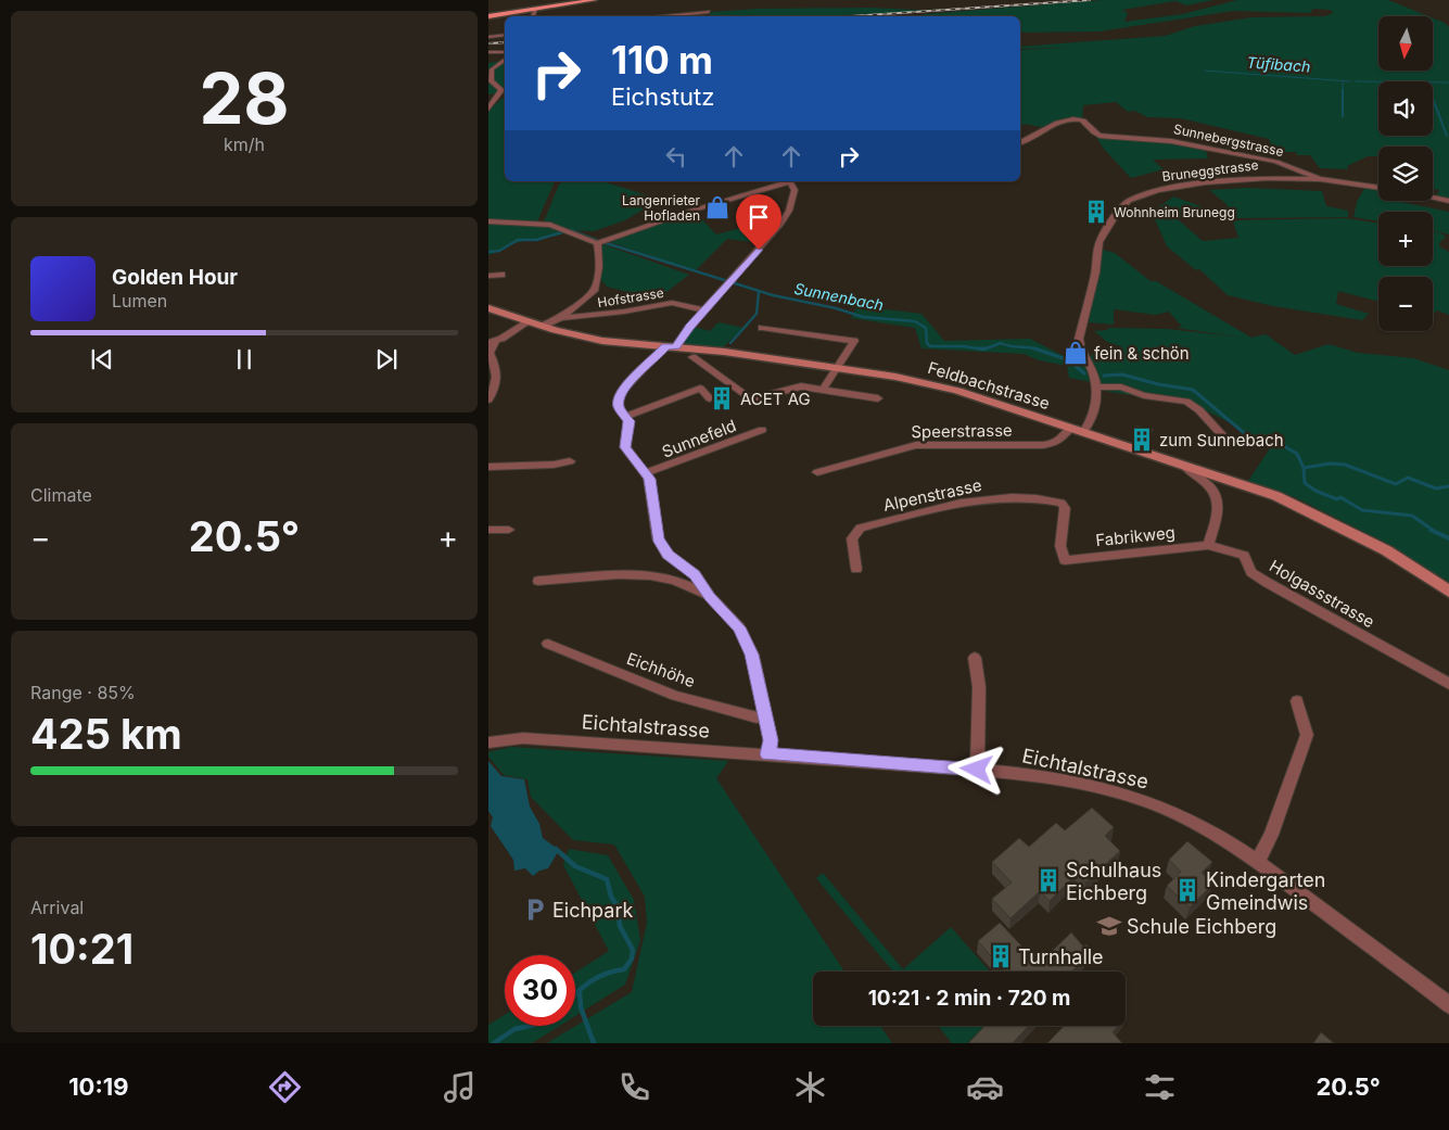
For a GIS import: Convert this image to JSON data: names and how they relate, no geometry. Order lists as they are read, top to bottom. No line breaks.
{"streets":{"main road":["Feldbachstrasse"],"street":["Sunnebergstrasse","Bruneggstrasse","Hofstrasse","Speerstrasse","Sunnefeld","Alpenstrasse","Fabrikweg","Holgassstrasse","Eichhöhe","Eichtalstrasse"]},"crossings":[["Sunnebergstrasse","Bruneggstrasse"],["Feldbachstrasse","Speerstrasse"],["Alpenstrasse","Fabrikweg"],["Fabrikweg","Holgassstrasse"]],"water":["Tüfibach","Sunnenbach"],"places":{"shop":["Langenrieter Hofladen","fein & schön"],"building":["Wohnheim Brunegg","ACET AG","zum Sunnebach","Schulhaus Eichberg","Kindergarten Gmeindwis","Turnhalle"],"parking":["Eichpark"],"school or university":["Schule Eichberg"]},"north":"bottom","page":{"tile":[["28","km/h"],"Climate",["Range · 85%","425 km"],["Arrival","10:21"]],"map_buttons":["+","−"],"turn":["110 m","Eichstutz"],"song":["Golden Hour","Lumen"],"heat":["−","20.5°","+"],"limit":"30","trip":"10:21 · 2 min · 720 m","tabs":["10:19","20.5°"]}}
